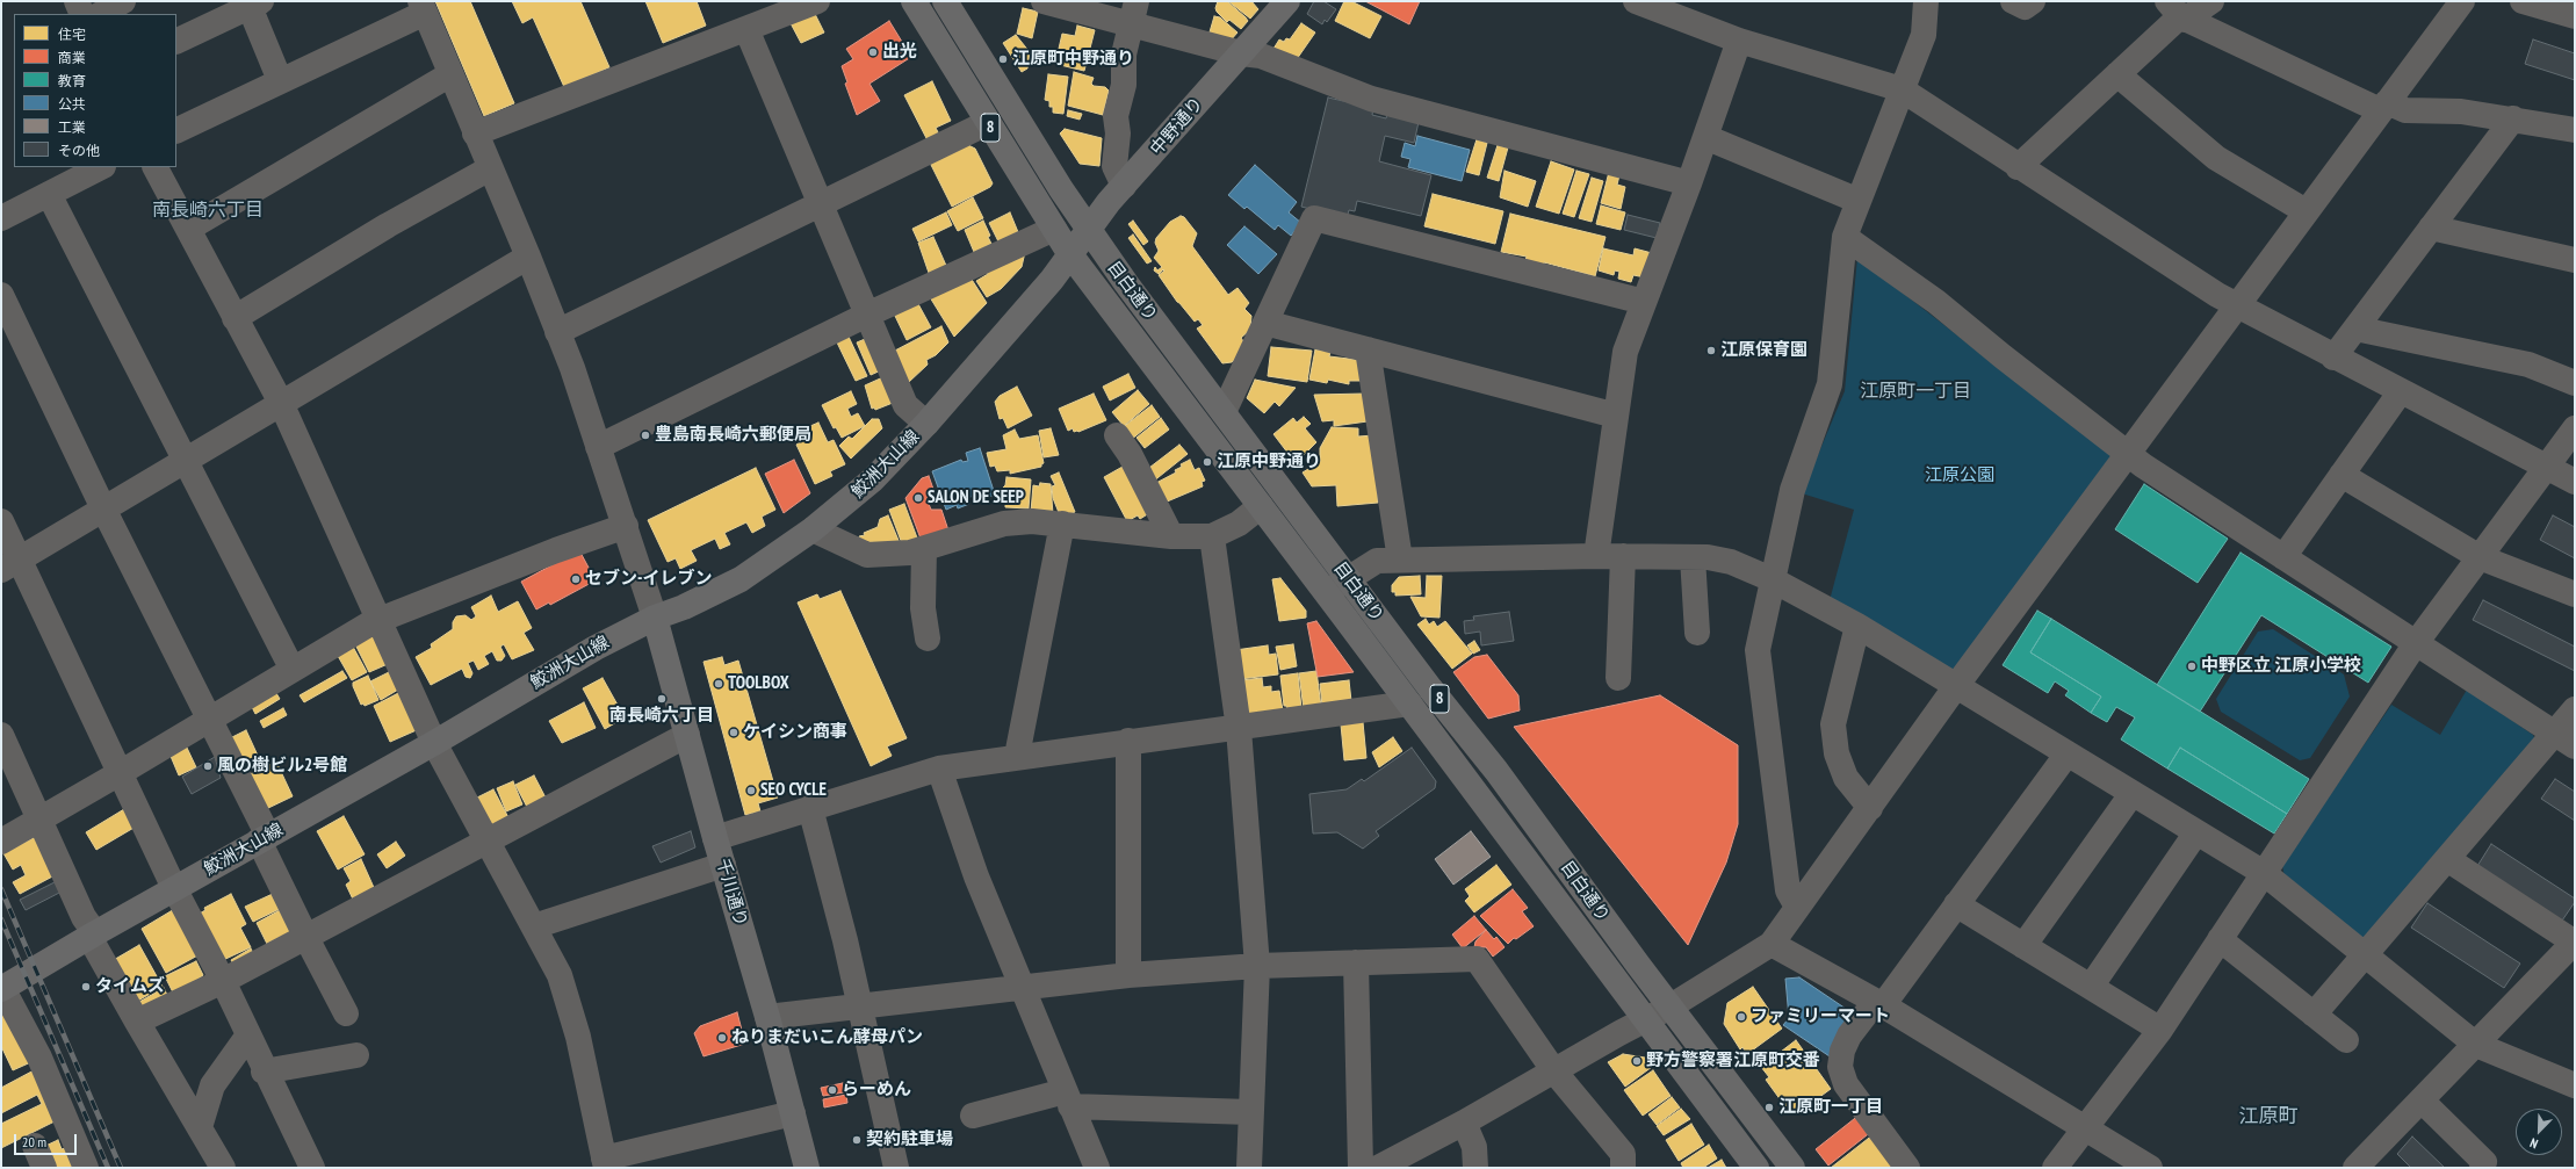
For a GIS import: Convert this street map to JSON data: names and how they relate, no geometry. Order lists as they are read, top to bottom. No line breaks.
{"streets":{"main road":["中野通り","8","目白通り","鮫洲大山線","千川通り"]},"crossings":[["中野通り","目白通り"],["中野通り","鮫洲大山線"],["目白通り","鮫洲大山線"],["鮫洲大山線","千川通り"]],"districts":["南長崎六丁目","江原町一丁目","江原町"],"parks":["江原公園"],"places":["出光","江原町中野通り","江原保育園","豊島南長崎六郵便局","江原中野通り","SALON DE SEEP","セブン-イレブン","中野区立 江原小学校","TOOLBOX","南長崎六丁目","ケイシン商事","風の樹ビル2号館","SEO CYCLE","タイムズ","ファミリーマート","ねりまだいこん酵母パン","野方警察署江原町交番","らーめん","江原町一丁目","契約駐車場"],"legend":["住宅","商業","教育","公共","工業","その他"],"scale_bar":"20 m","north":"bottom left"}
